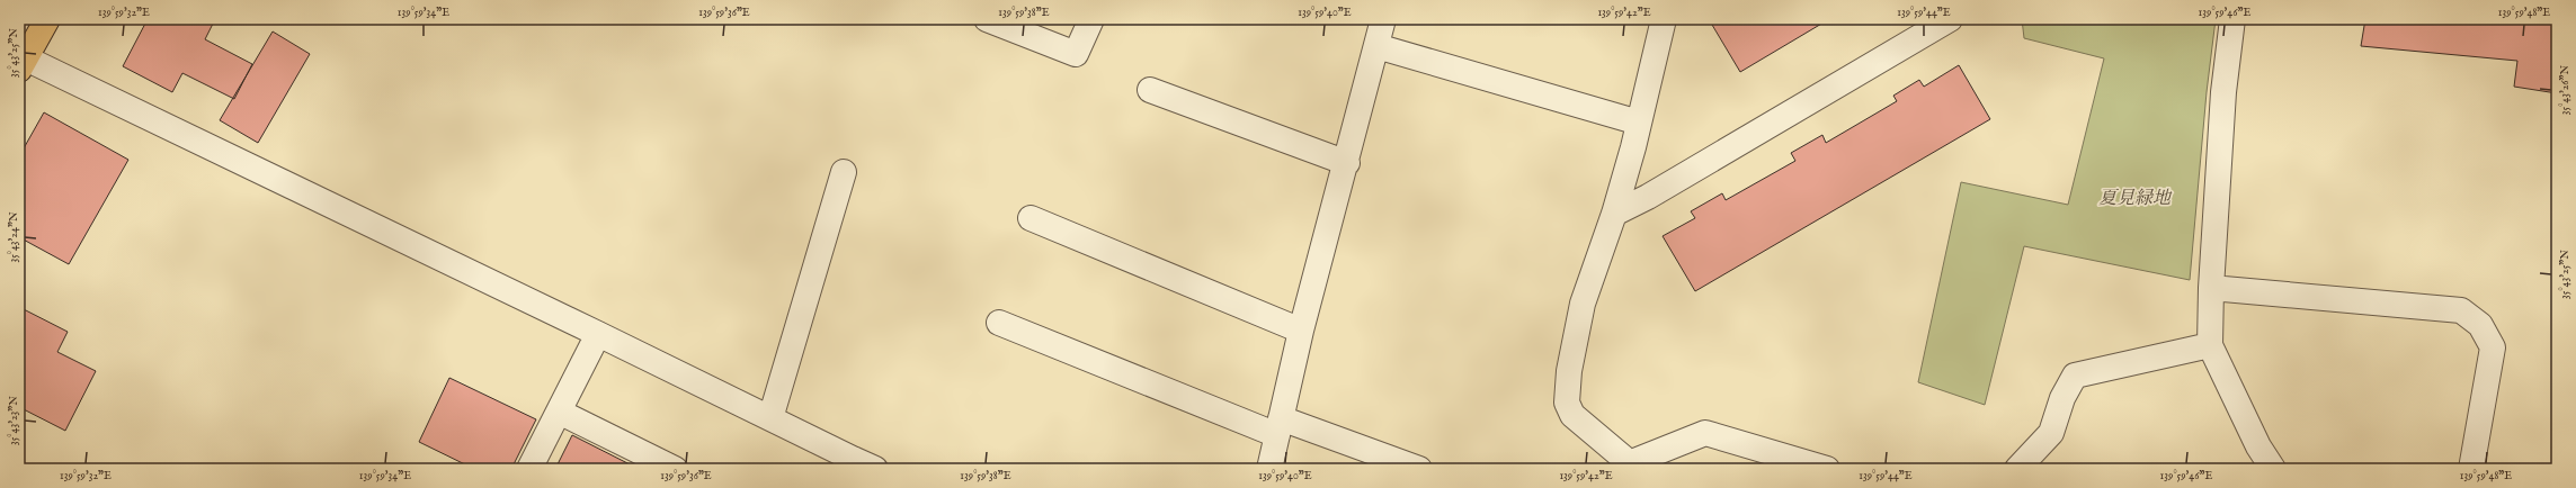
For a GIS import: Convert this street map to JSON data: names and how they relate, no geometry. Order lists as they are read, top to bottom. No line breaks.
{"parks":["夏見緑地"],"coordinates":["139°59'32\"E","139°59'34\"E","139°59'36\"E","139°59'38\"E","139°59'40\"E","139°59'42\"E","139°59'44\"E","139°59'46\"E","139°59'48\"E","35°43'25\"N","35°43'26\"N","35°43'24\"N","35°43'23\"N"]}
